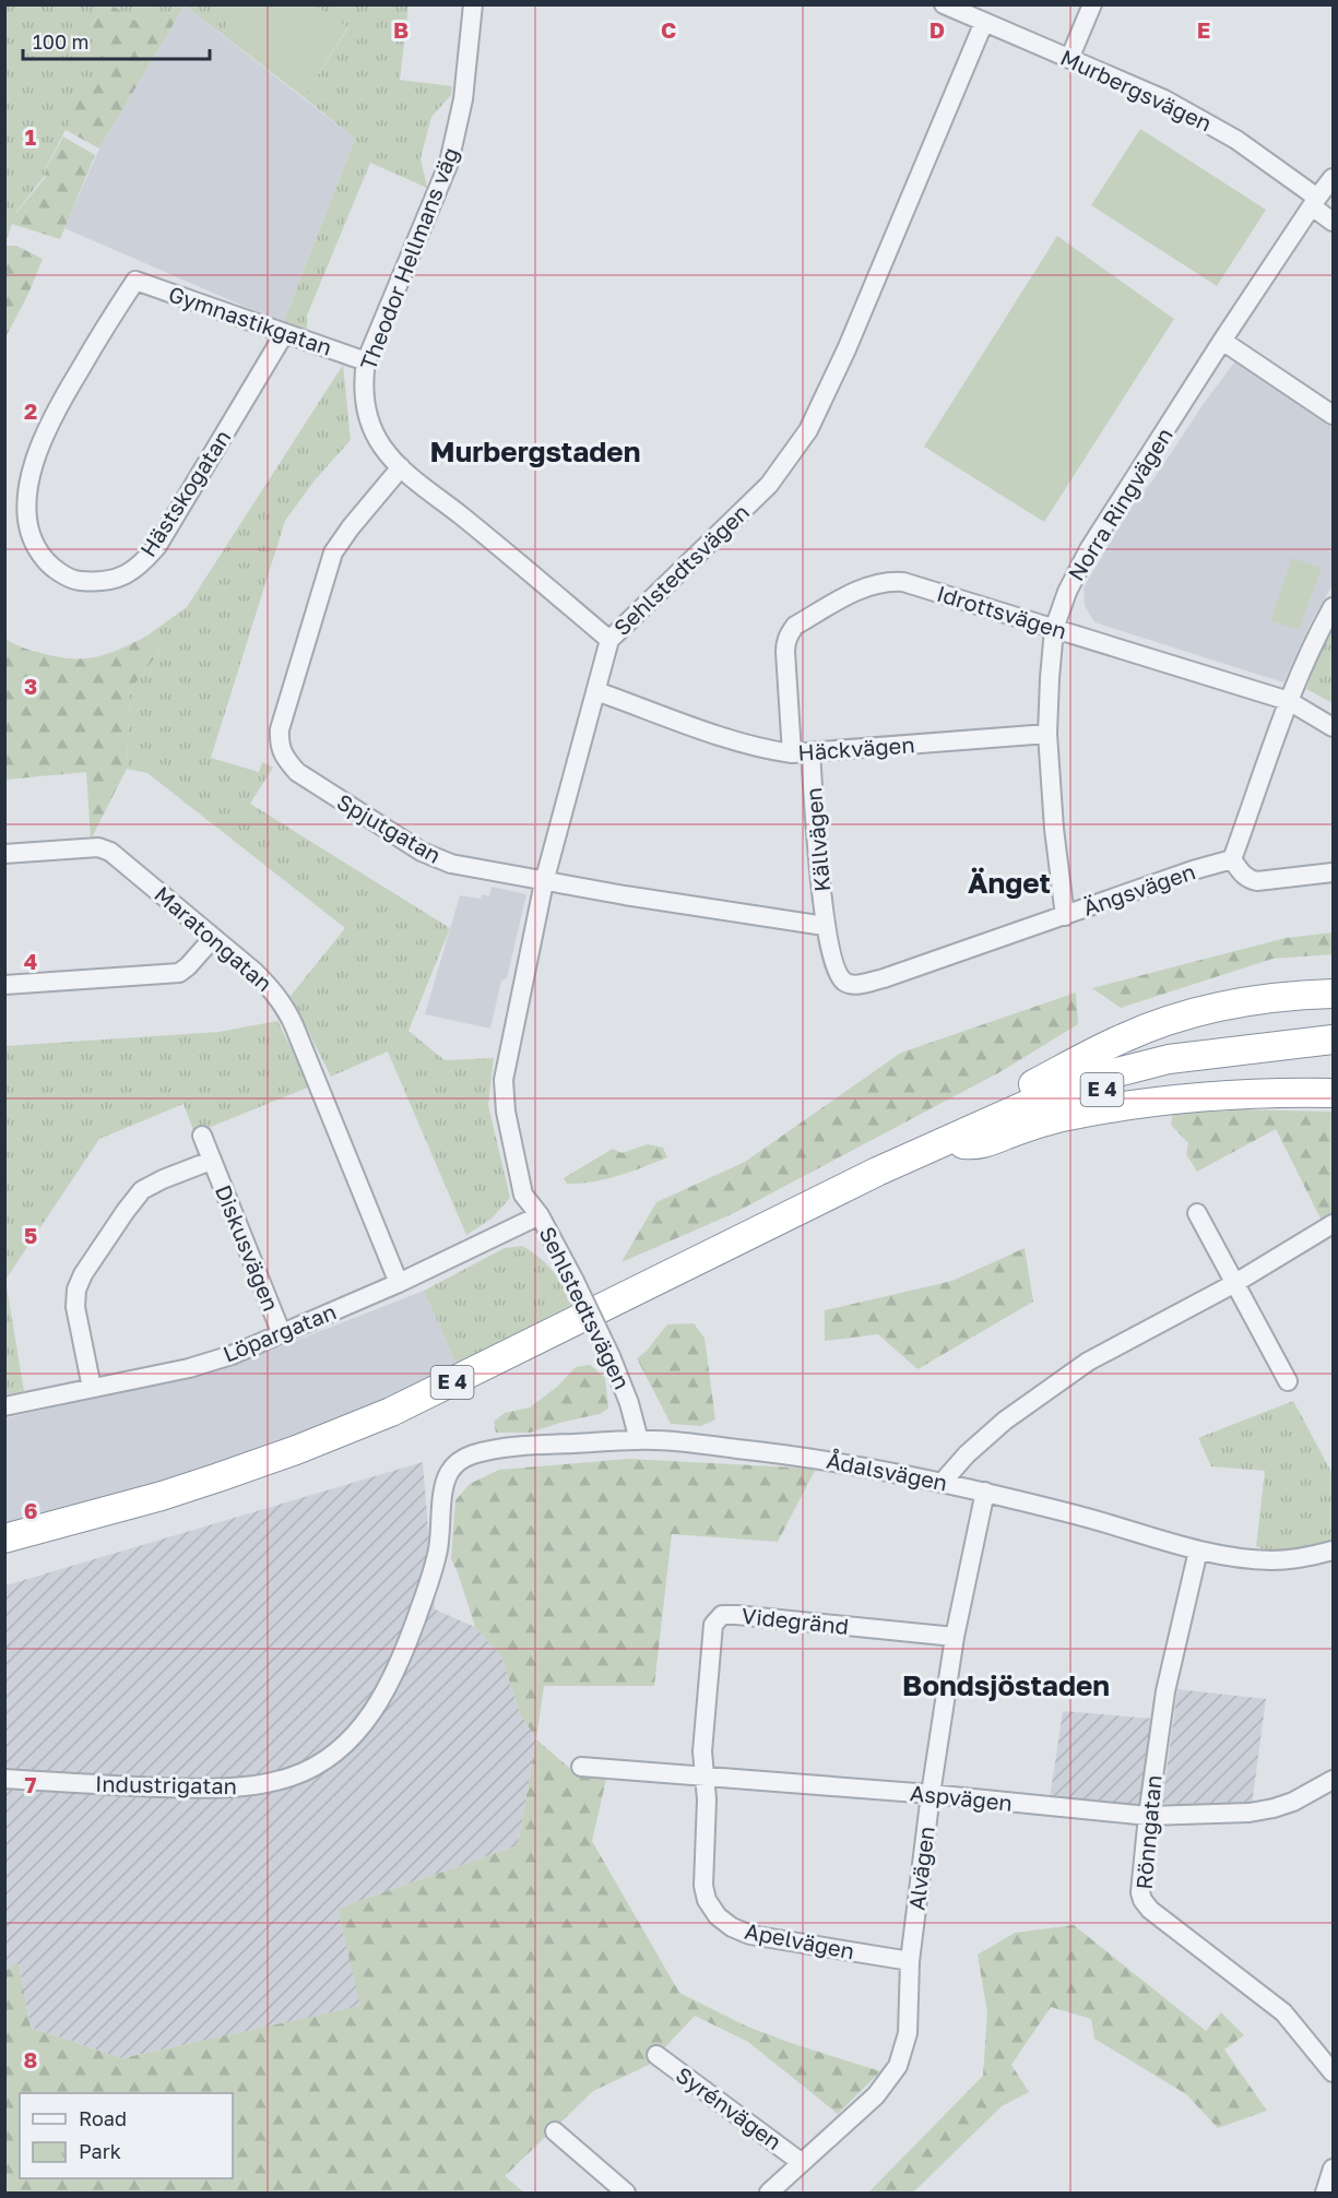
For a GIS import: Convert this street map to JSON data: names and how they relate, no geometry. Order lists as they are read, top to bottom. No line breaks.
{"streets":{"highway":["E 4"],"street":["Murbergsvägen","Theodor Hellmans väg","Gymnastikgatan","Hästskogatan","Norra Ringvägen","Sehlstedtsvägen","Idrottsvägen","Häckvägen","Spjutgatan","Källvägen","Ängsvägen","Maratongatan","Diskusvägen","Löpargatan","Ådalsvägen","Videgränd","Industrigatan","Aspvägen","Rönngatan","Alvägen","Apelvägen","Syrénvägen"]},"crossings":[["Murbergsvägen","Norra Ringvägen"],["Murbergsvägen","Sehlstedtsvägen"],["Theodor Hellmans väg","Gymnastikgatan"],["Theodor Hellmans väg","Sehlstedtsvägen"],["Theodor Hellmans väg","Spjutgatan"],["Gymnastikgatan","Hästskogatan"],["Norra Ringvägen","Idrottsvägen"],["Norra Ringvägen","Häckvägen"],["Norra Ringvägen","Ängsvägen"],["Sehlstedtsvägen","Häckvägen"],["Sehlstedtsvägen","Spjutgatan"],["Sehlstedtsvägen","Löpargatan"],["Sehlstedtsvägen","Ådalsvägen"],["Idrottsvägen","Häckvägen"],["Häckvägen","Källvägen"],["Spjutgatan","Källvägen"],["Spjutgatan","Ängsvägen"],["Källvägen","Ängsvägen"],["Maratongatan","Löpargatan"],["Diskusvägen","Löpargatan"],["Ådalsvägen","Industrigatan"],["Ådalsvägen","Rönngatan"],["Ådalsvägen","Alvägen"],["Videgränd","Aspvägen"],["Videgränd","Alvägen"],["Videgränd","Apelvägen"],["Aspvägen","Rönngatan"],["Aspvägen","Alvägen"],["Aspvägen","Apelvägen"],["Alvägen","Apelvägen"],["Alvägen","Syrénvägen"]],"districts":["Murbergstaden","Änget","Bondsjöstaden"],"legend":["Road","Park"],"scale_bar":"100 m","grid":{"columns":["B","C","D","E"],"rows":["1","2","3","4","5","6","7","8"]}}
